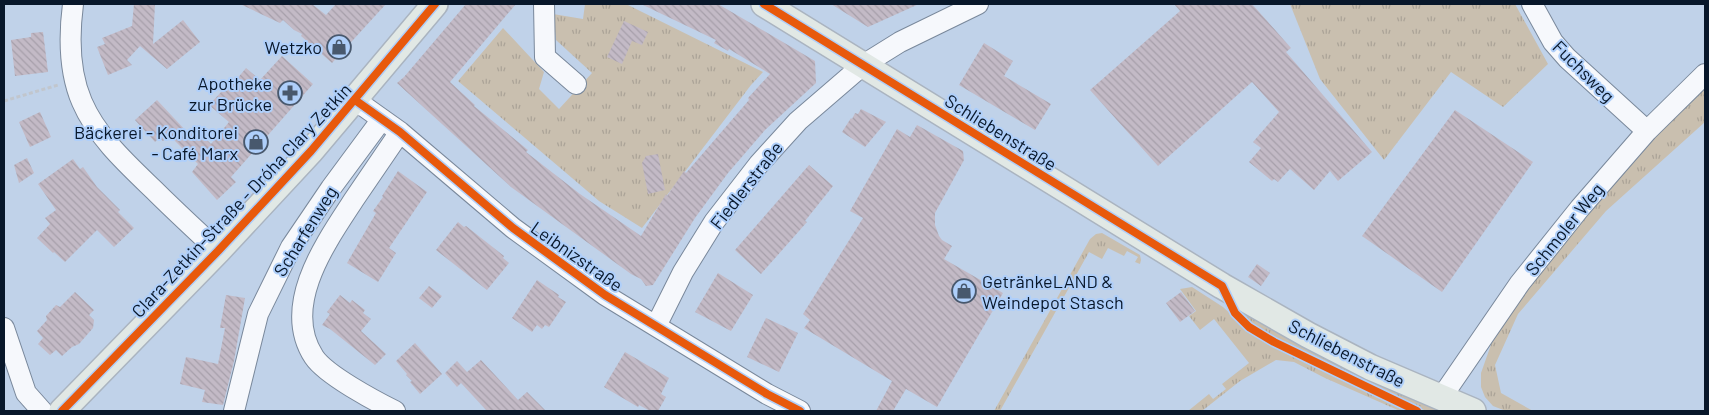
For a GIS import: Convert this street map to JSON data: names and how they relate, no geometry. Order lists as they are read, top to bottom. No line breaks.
{"streets":{"main road":["Schliebenstraße","Clara-Zetkin-Straße - Dróha Clary Zetkin"],"street":["Fuchsweg","Fiedlerstraße","Schmoler Weg","Scharfenweg","Leibnizstraße"]},"crossings":[["Fuchsweg","Schmoler Weg"],["Schliebenstraße","Fiedlerstraße"],["Schliebenstraße","Schmoler Weg"],["Fiedlerstraße","Leibnizstraße"],["Clara-Zetkin-Straße - Dróha Clary Zetkin","Leibnizstraße"],["Scharfenweg","Leibnizstraße"]],"places":{"shop":["Wetzko","Bäckerei - Konditorei - Café Marx","GetränkeLAND & Weindepot Stasch"],"pharmacy":["Apotheke zur Brücke"]}}
